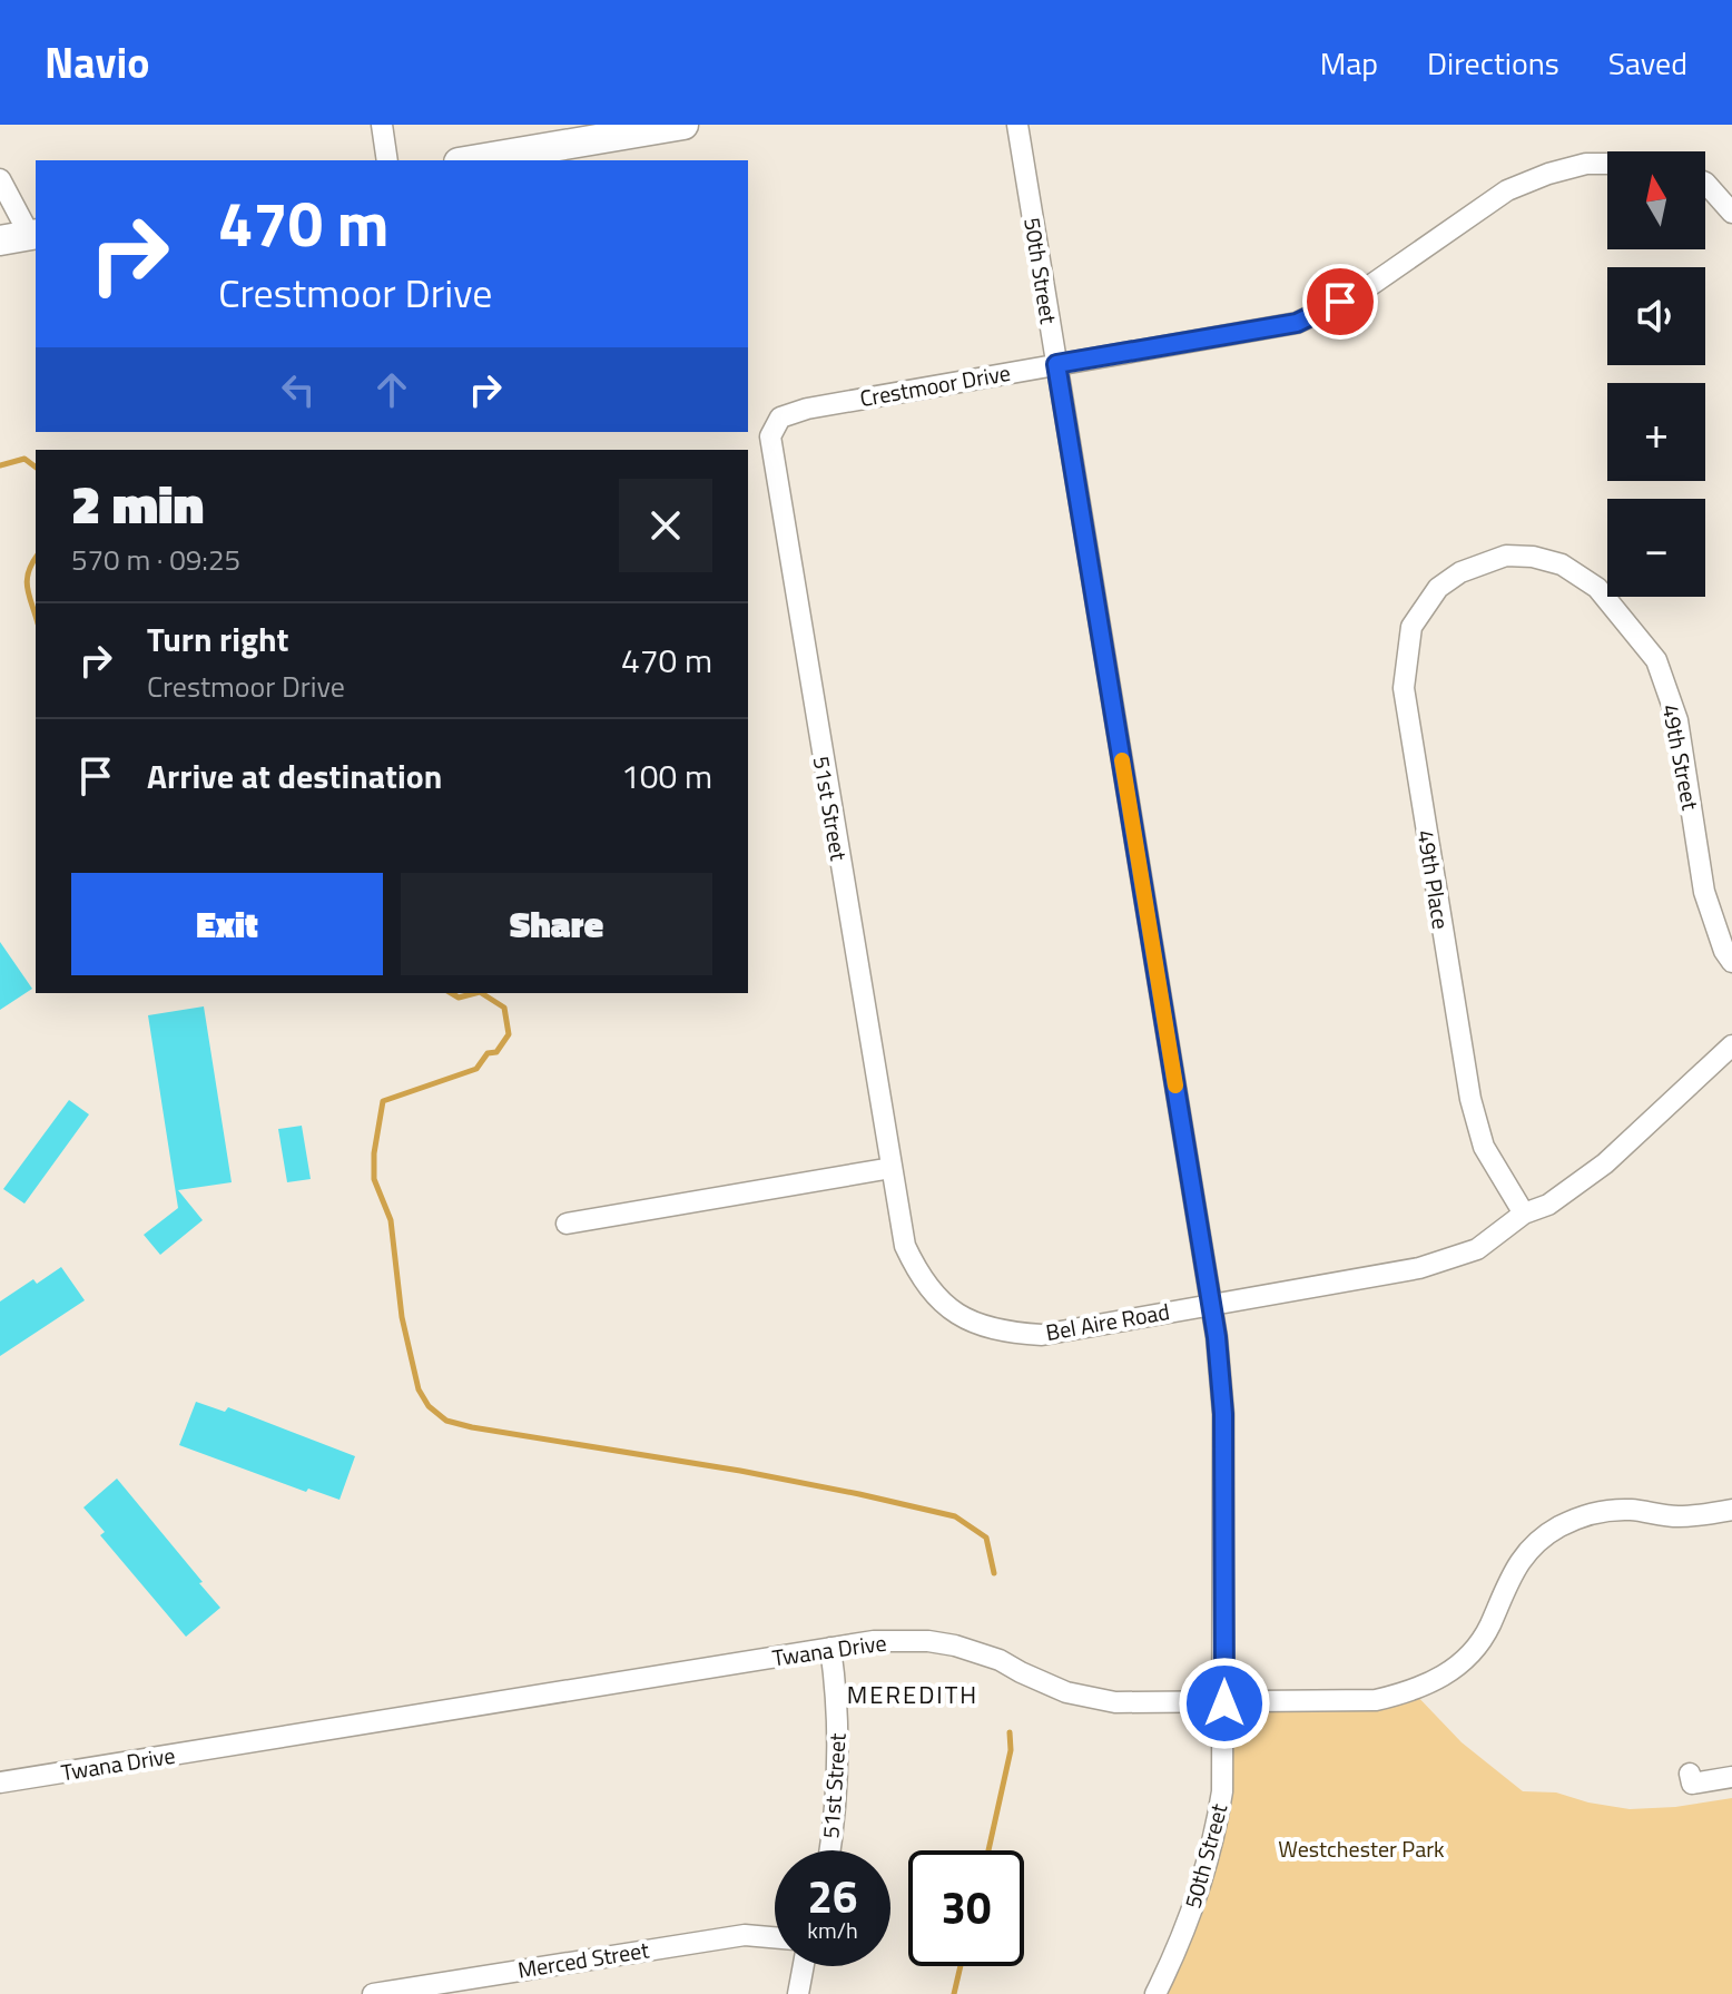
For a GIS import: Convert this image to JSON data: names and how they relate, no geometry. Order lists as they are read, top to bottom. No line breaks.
{"streets":{"street":["50th Street","Crestmoor Drive","49th Street","51st Street","49th Place","Bel Aire Road","Twana Drive","Merced Street"]},"crossings":[["50th Street","Crestmoor Drive"],["50th Street","Bel Aire Road"],["50th Street","Twana Drive"],["Crestmoor Drive","51st Street"],["49th Street","49th Place"],["51st Street","Bel Aire Road"],["51st Street","Twana Drive"],["49th Place","Bel Aire Road"]],"districts":["MEREDITH"],"parks":["Westchester Park"],"north":"top","page":{"header":"Navio","nav":["Map","Directions","Saved"],"map_buttons":["+","−"],"turn":["470 m","Crestmoor Drive"],"heading":["2 min","570 m · 09:25"],"list":[{"name":"Turn right","note":"Crestmoor Drive","value":"470 m"},{"name":"Arrive at destination","value":"100 m"}],"buttons":["Exit","Share"],"speed":"26 km/h","limit":"30"}}
